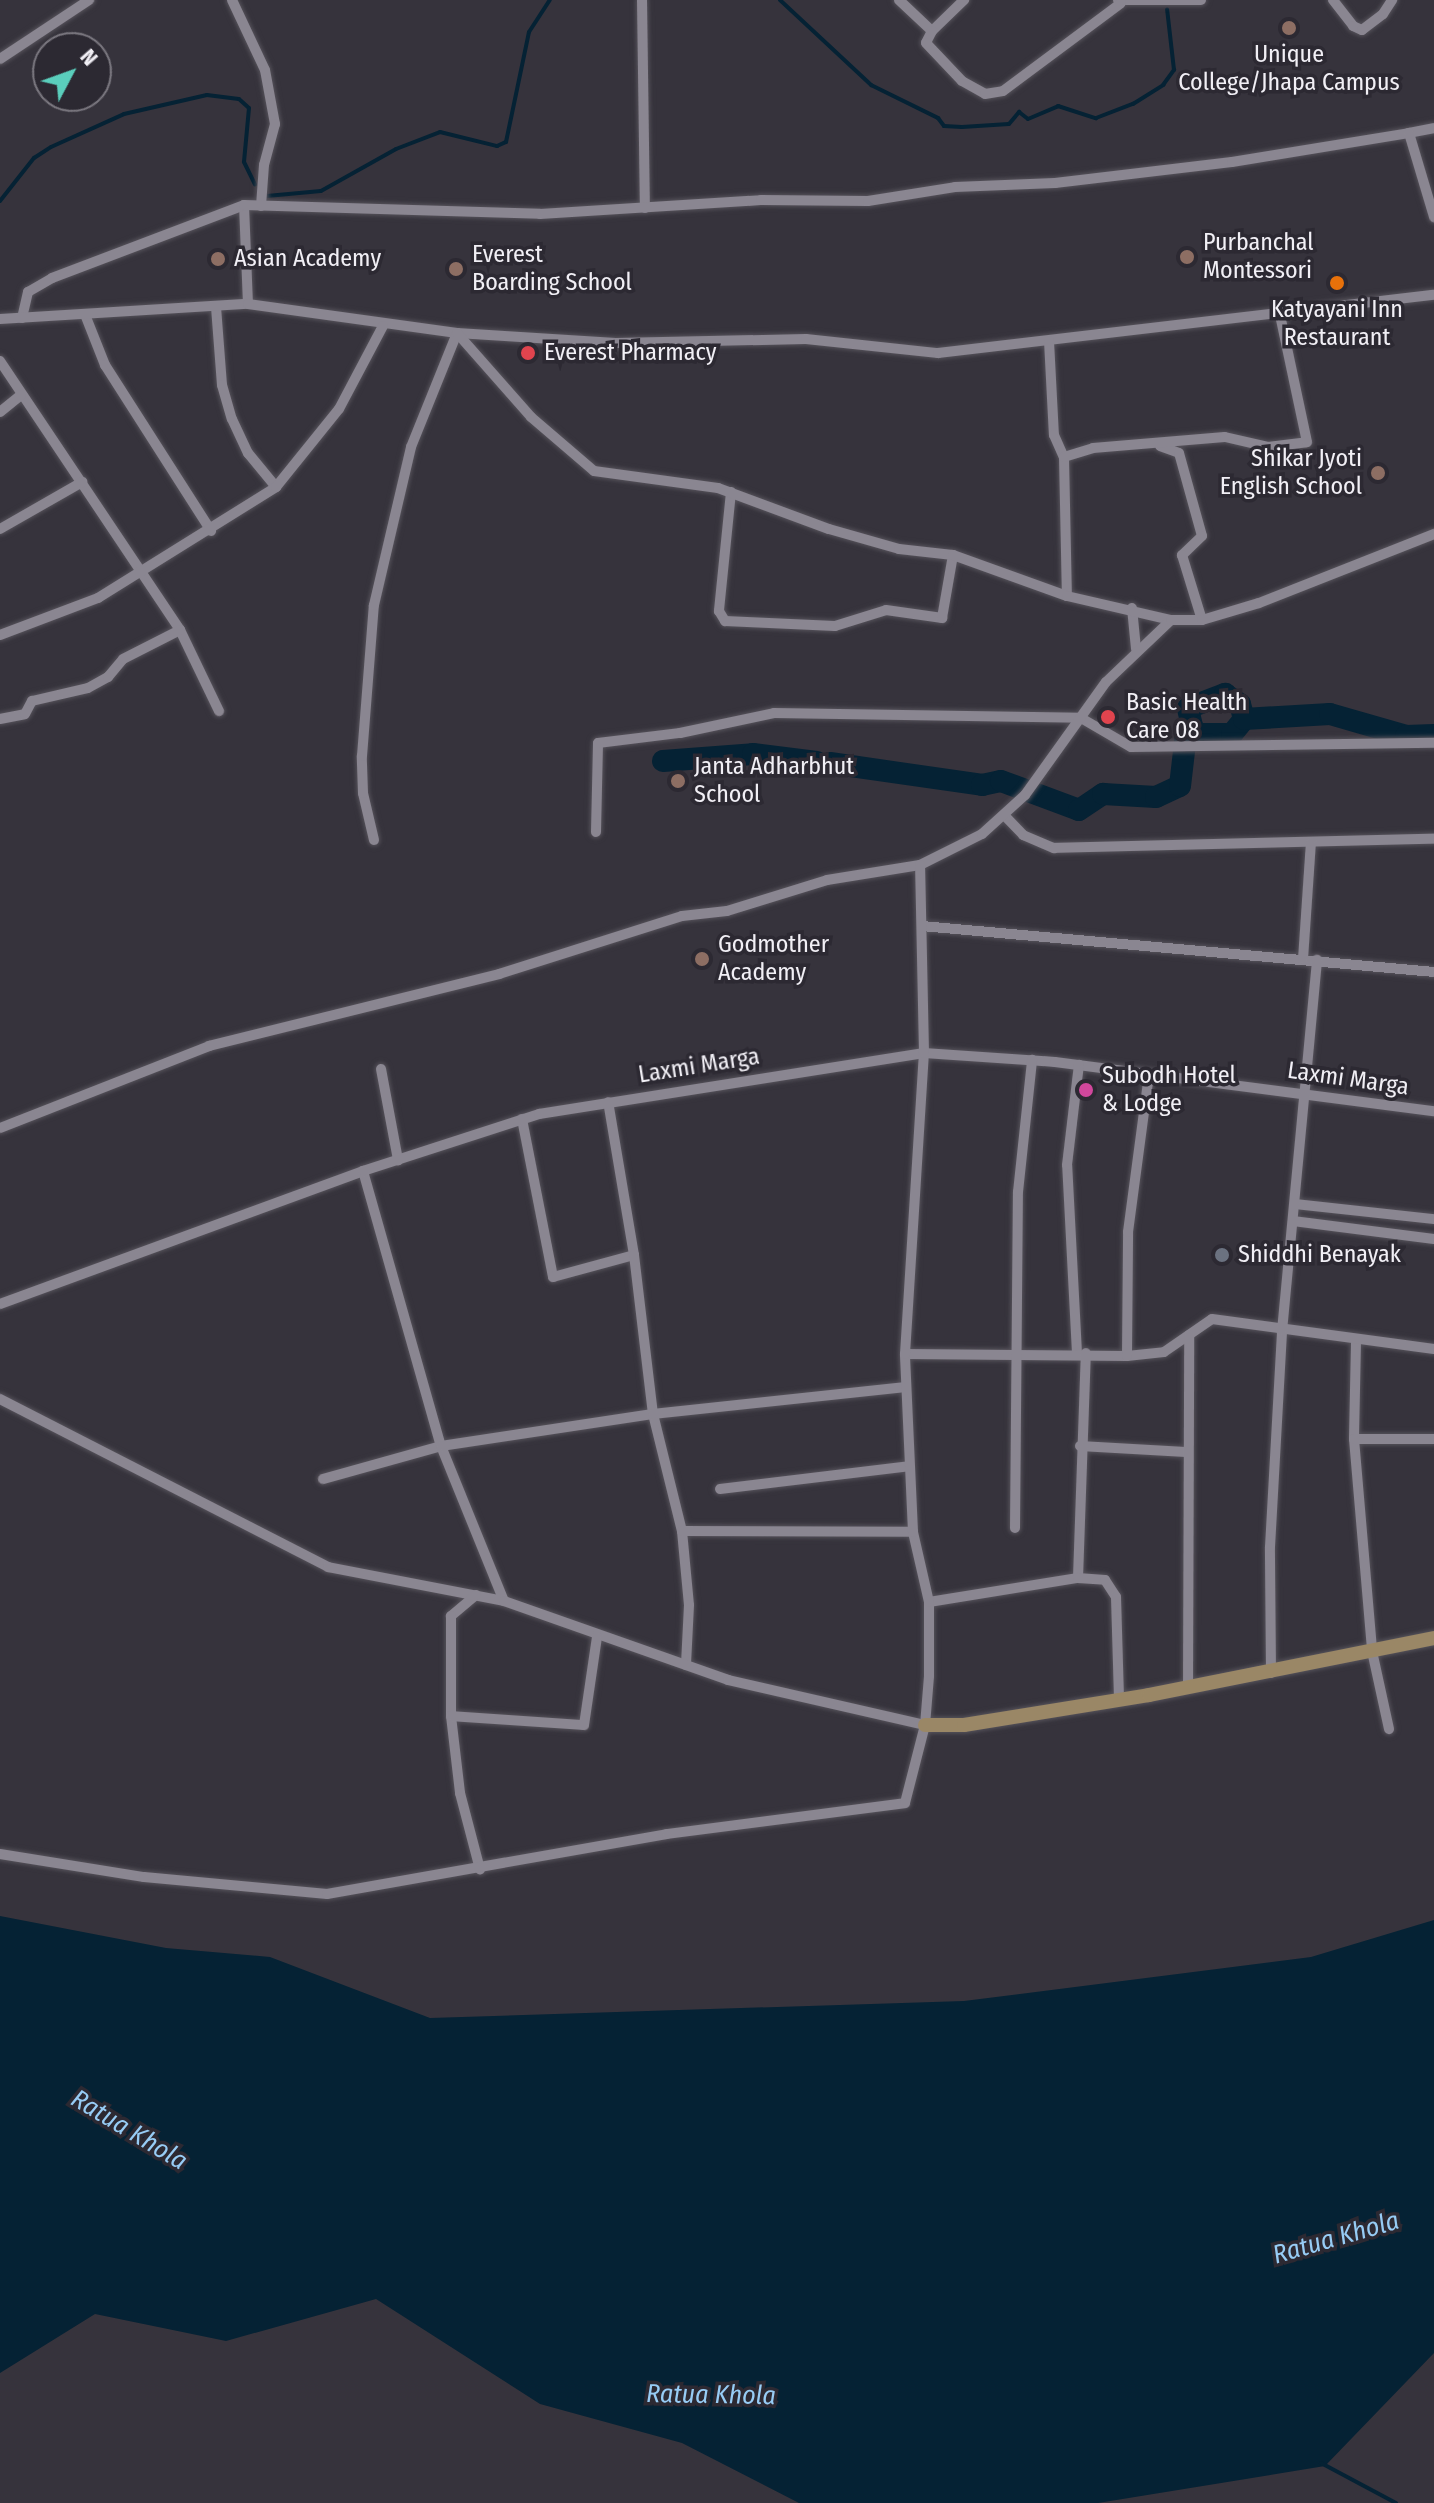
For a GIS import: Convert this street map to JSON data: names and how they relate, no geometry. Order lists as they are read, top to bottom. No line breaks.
{"streets":{"street":["Laxmi Marga"]},"water":["Ratua Khola"],"places":["Unique College/Jhapa Campus","Purbanchal Montessori","Asian Academy","Everest Boarding School","Katyayani Inn Restaurant","Everest Pharmacy","Shikar Jyoti English School","Basic Health Care 08","Janta Adharbhut School","Godmother Academy","Subodh Hotel & Lodge","Shiddhi Benayak"],"north":"top right"}
